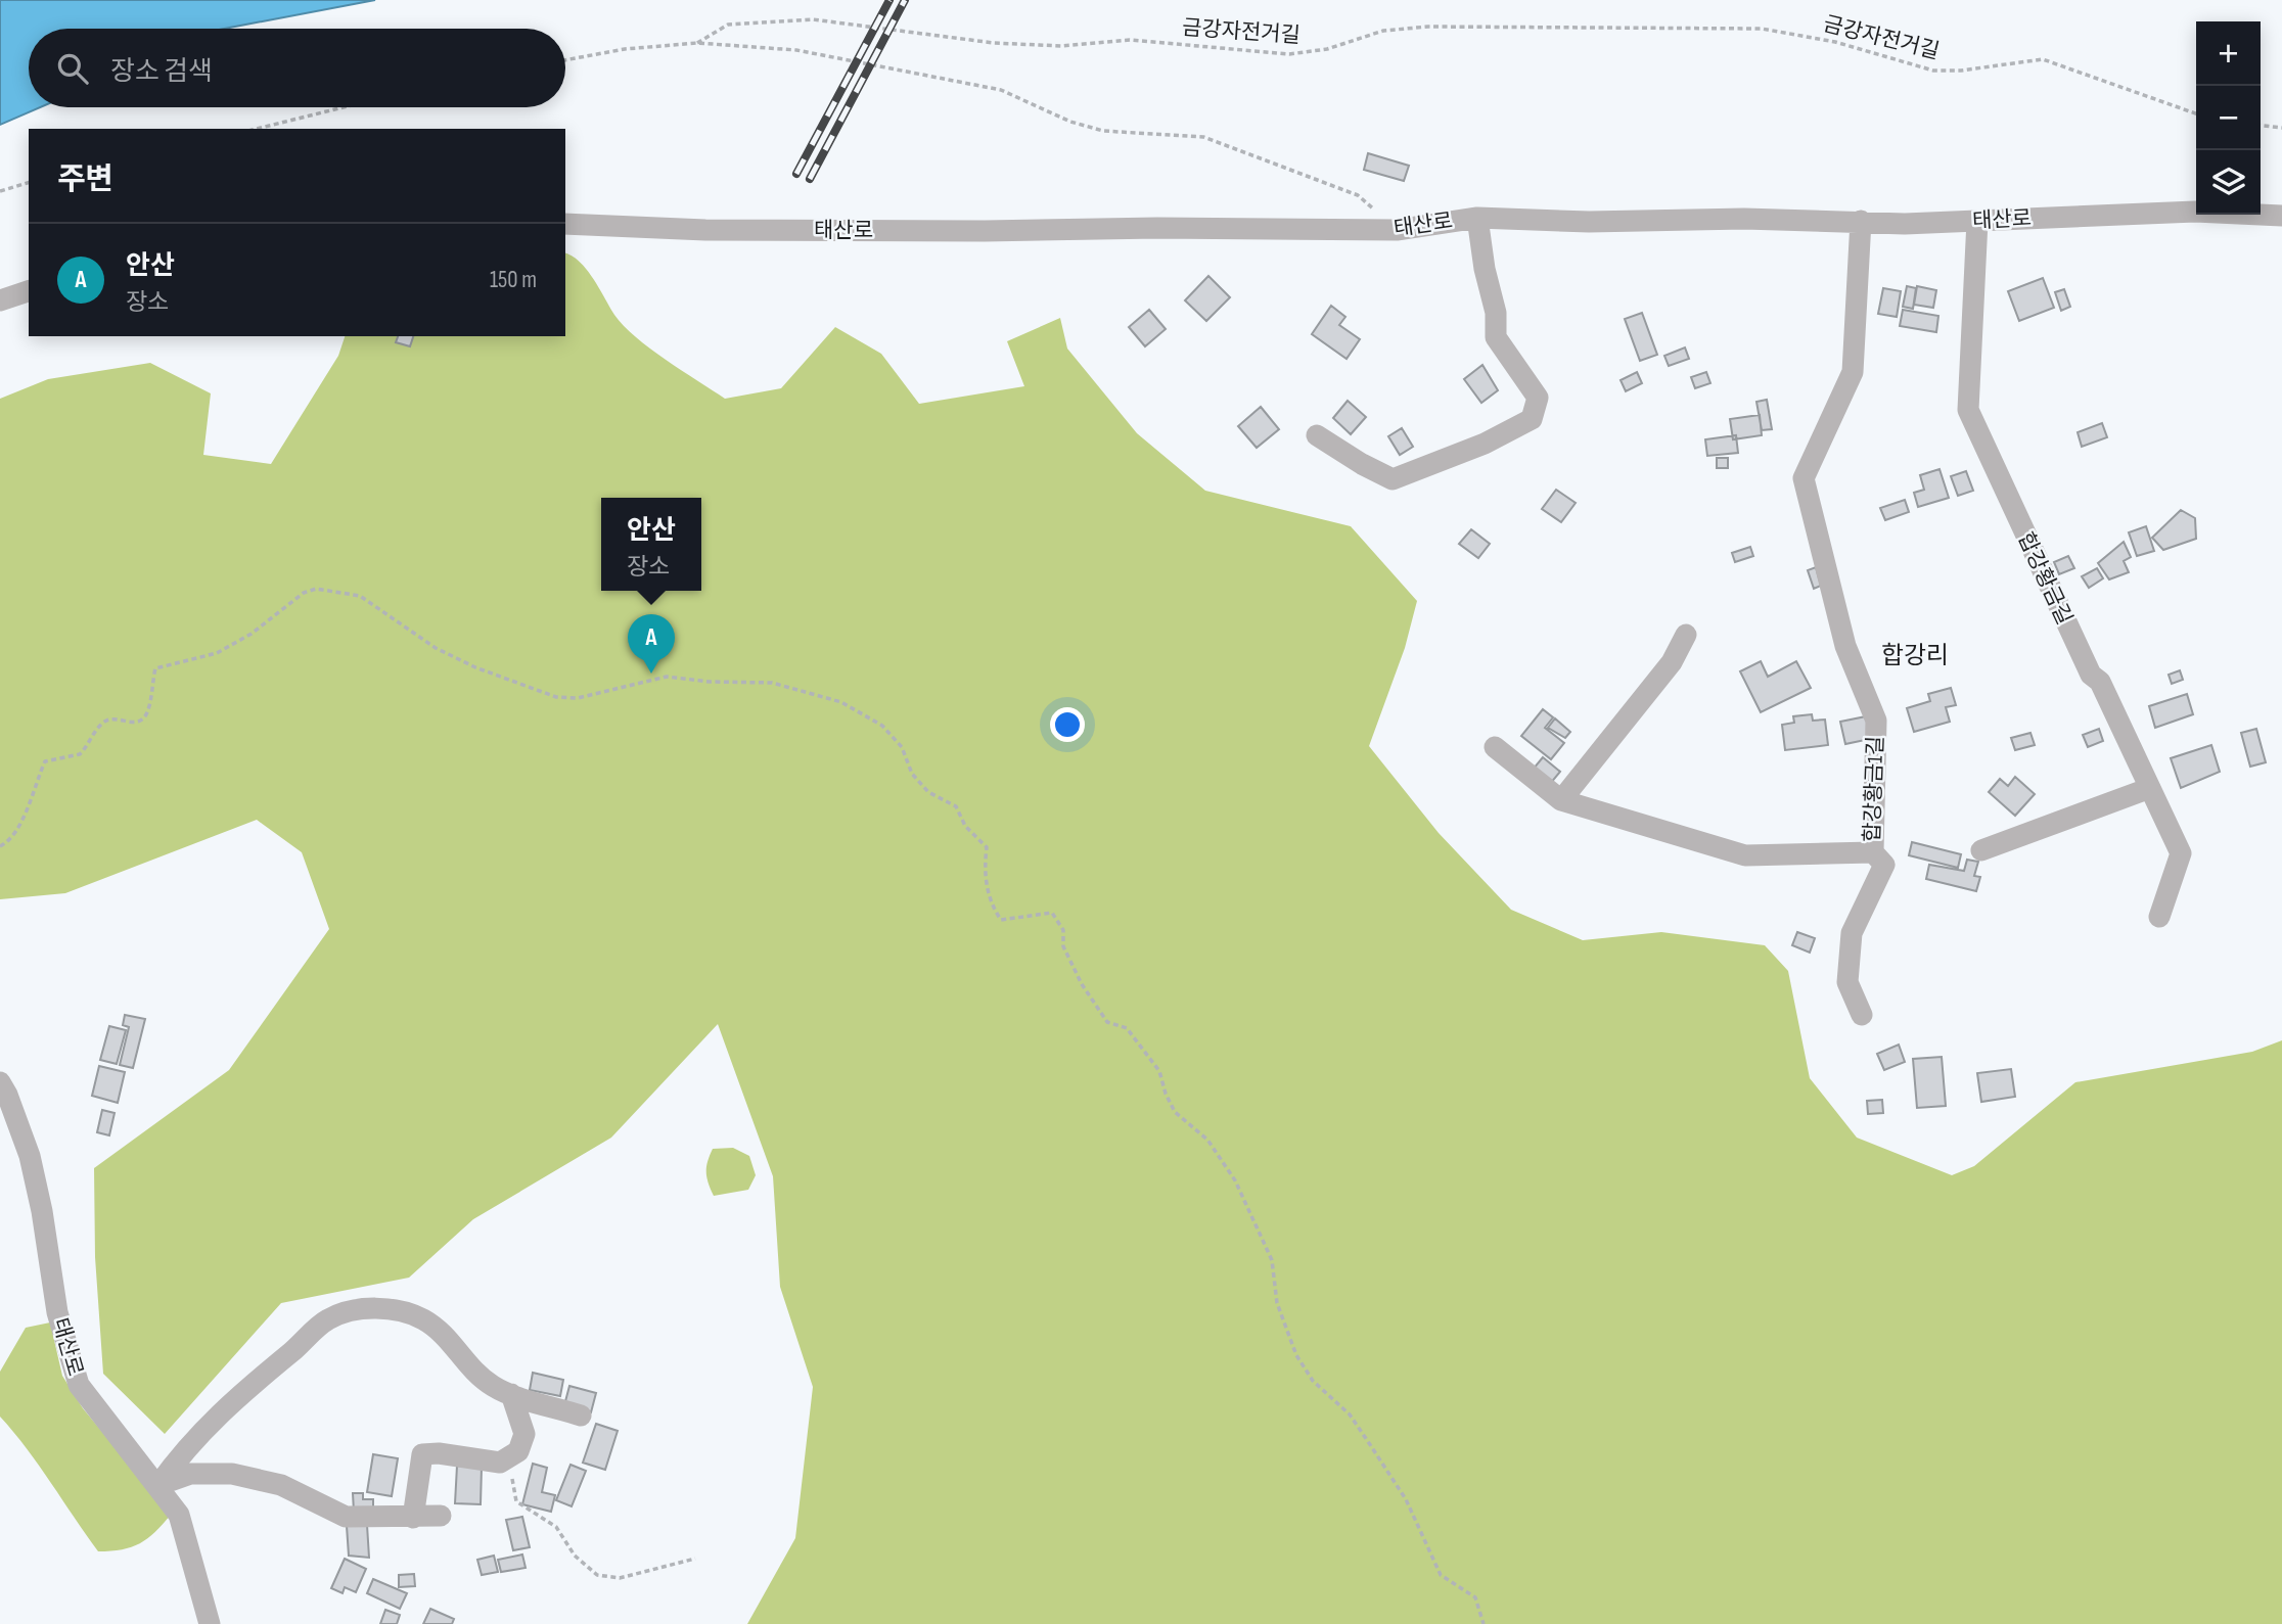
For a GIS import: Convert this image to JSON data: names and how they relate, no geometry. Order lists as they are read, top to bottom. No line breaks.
{"streets":{"street":["태산로","합강황금길","합강황금1길"],"path":["금강자전거길"]},"crossings":[["금강자전거길","태산로"],["태산로","합강황금길"],["태산로","합강황금1길"]],"districts":["합강리"],"page":{"map_buttons":["+","−"],"search":"장소 검색","heading":"주변","list":[{"mark":"A","name":"안산","note":"장소","value":"150 m"}],"popup":["안산","장소"],"pins":"A"}}
